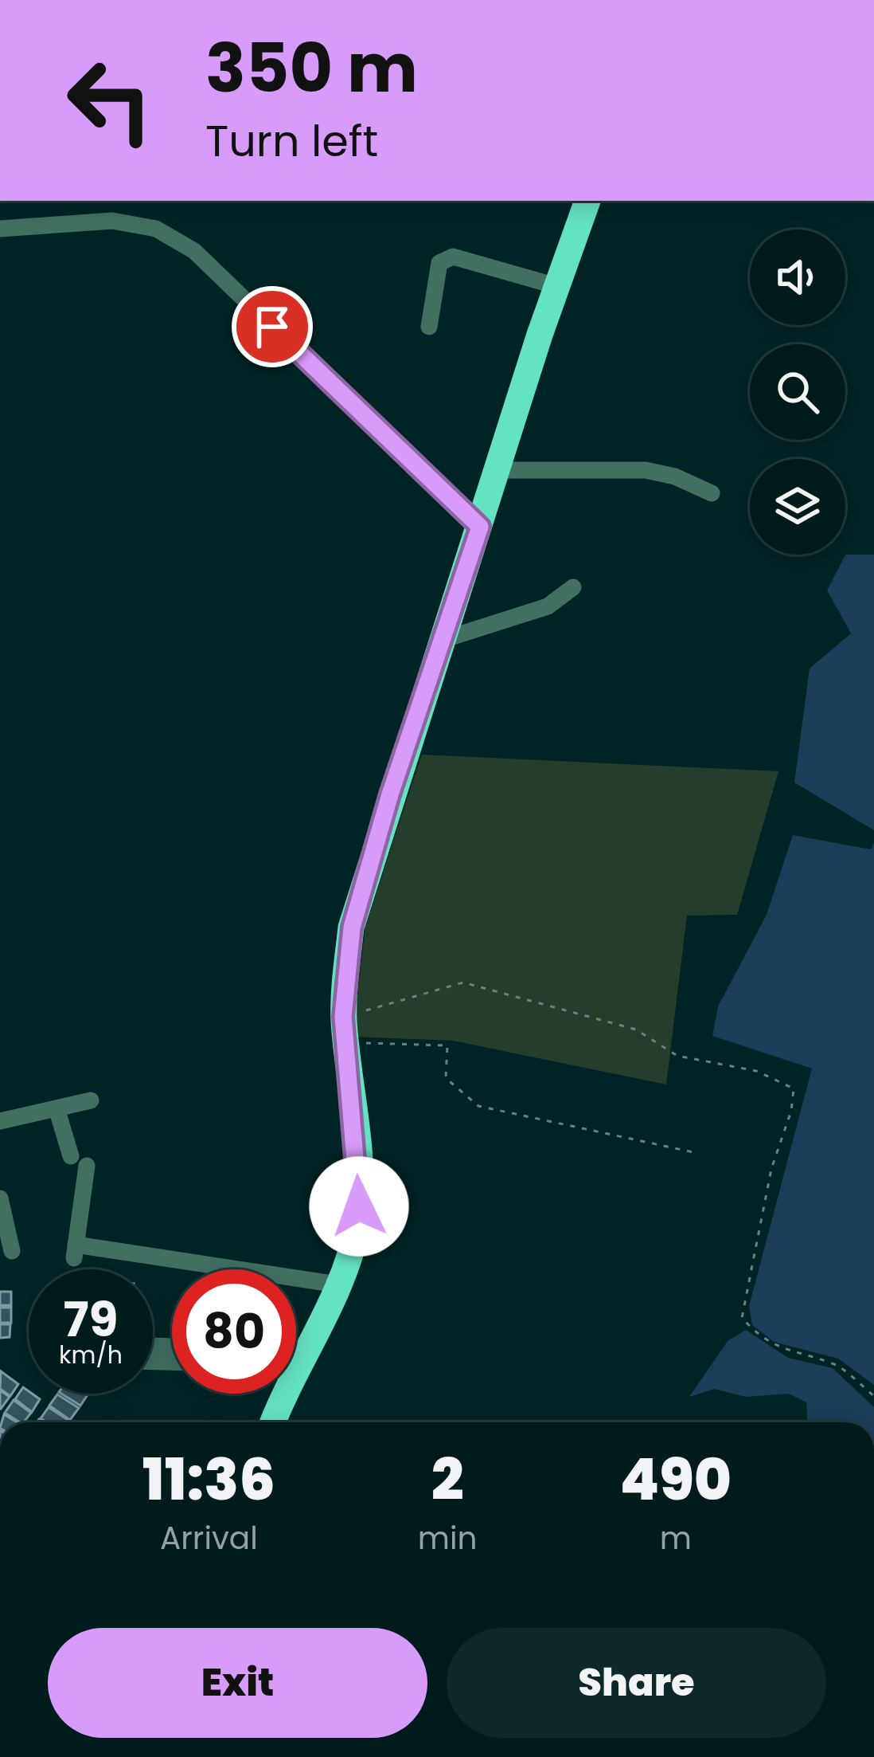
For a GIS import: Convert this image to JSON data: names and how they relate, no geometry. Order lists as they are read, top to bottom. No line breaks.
{"page":{"turn":["350 m","Turn left"],"speed":"79 km/h","limit":"80","eta":["11:36","Arrival","2","min","490","m"],"buttons":["Exit","Share"]}}
